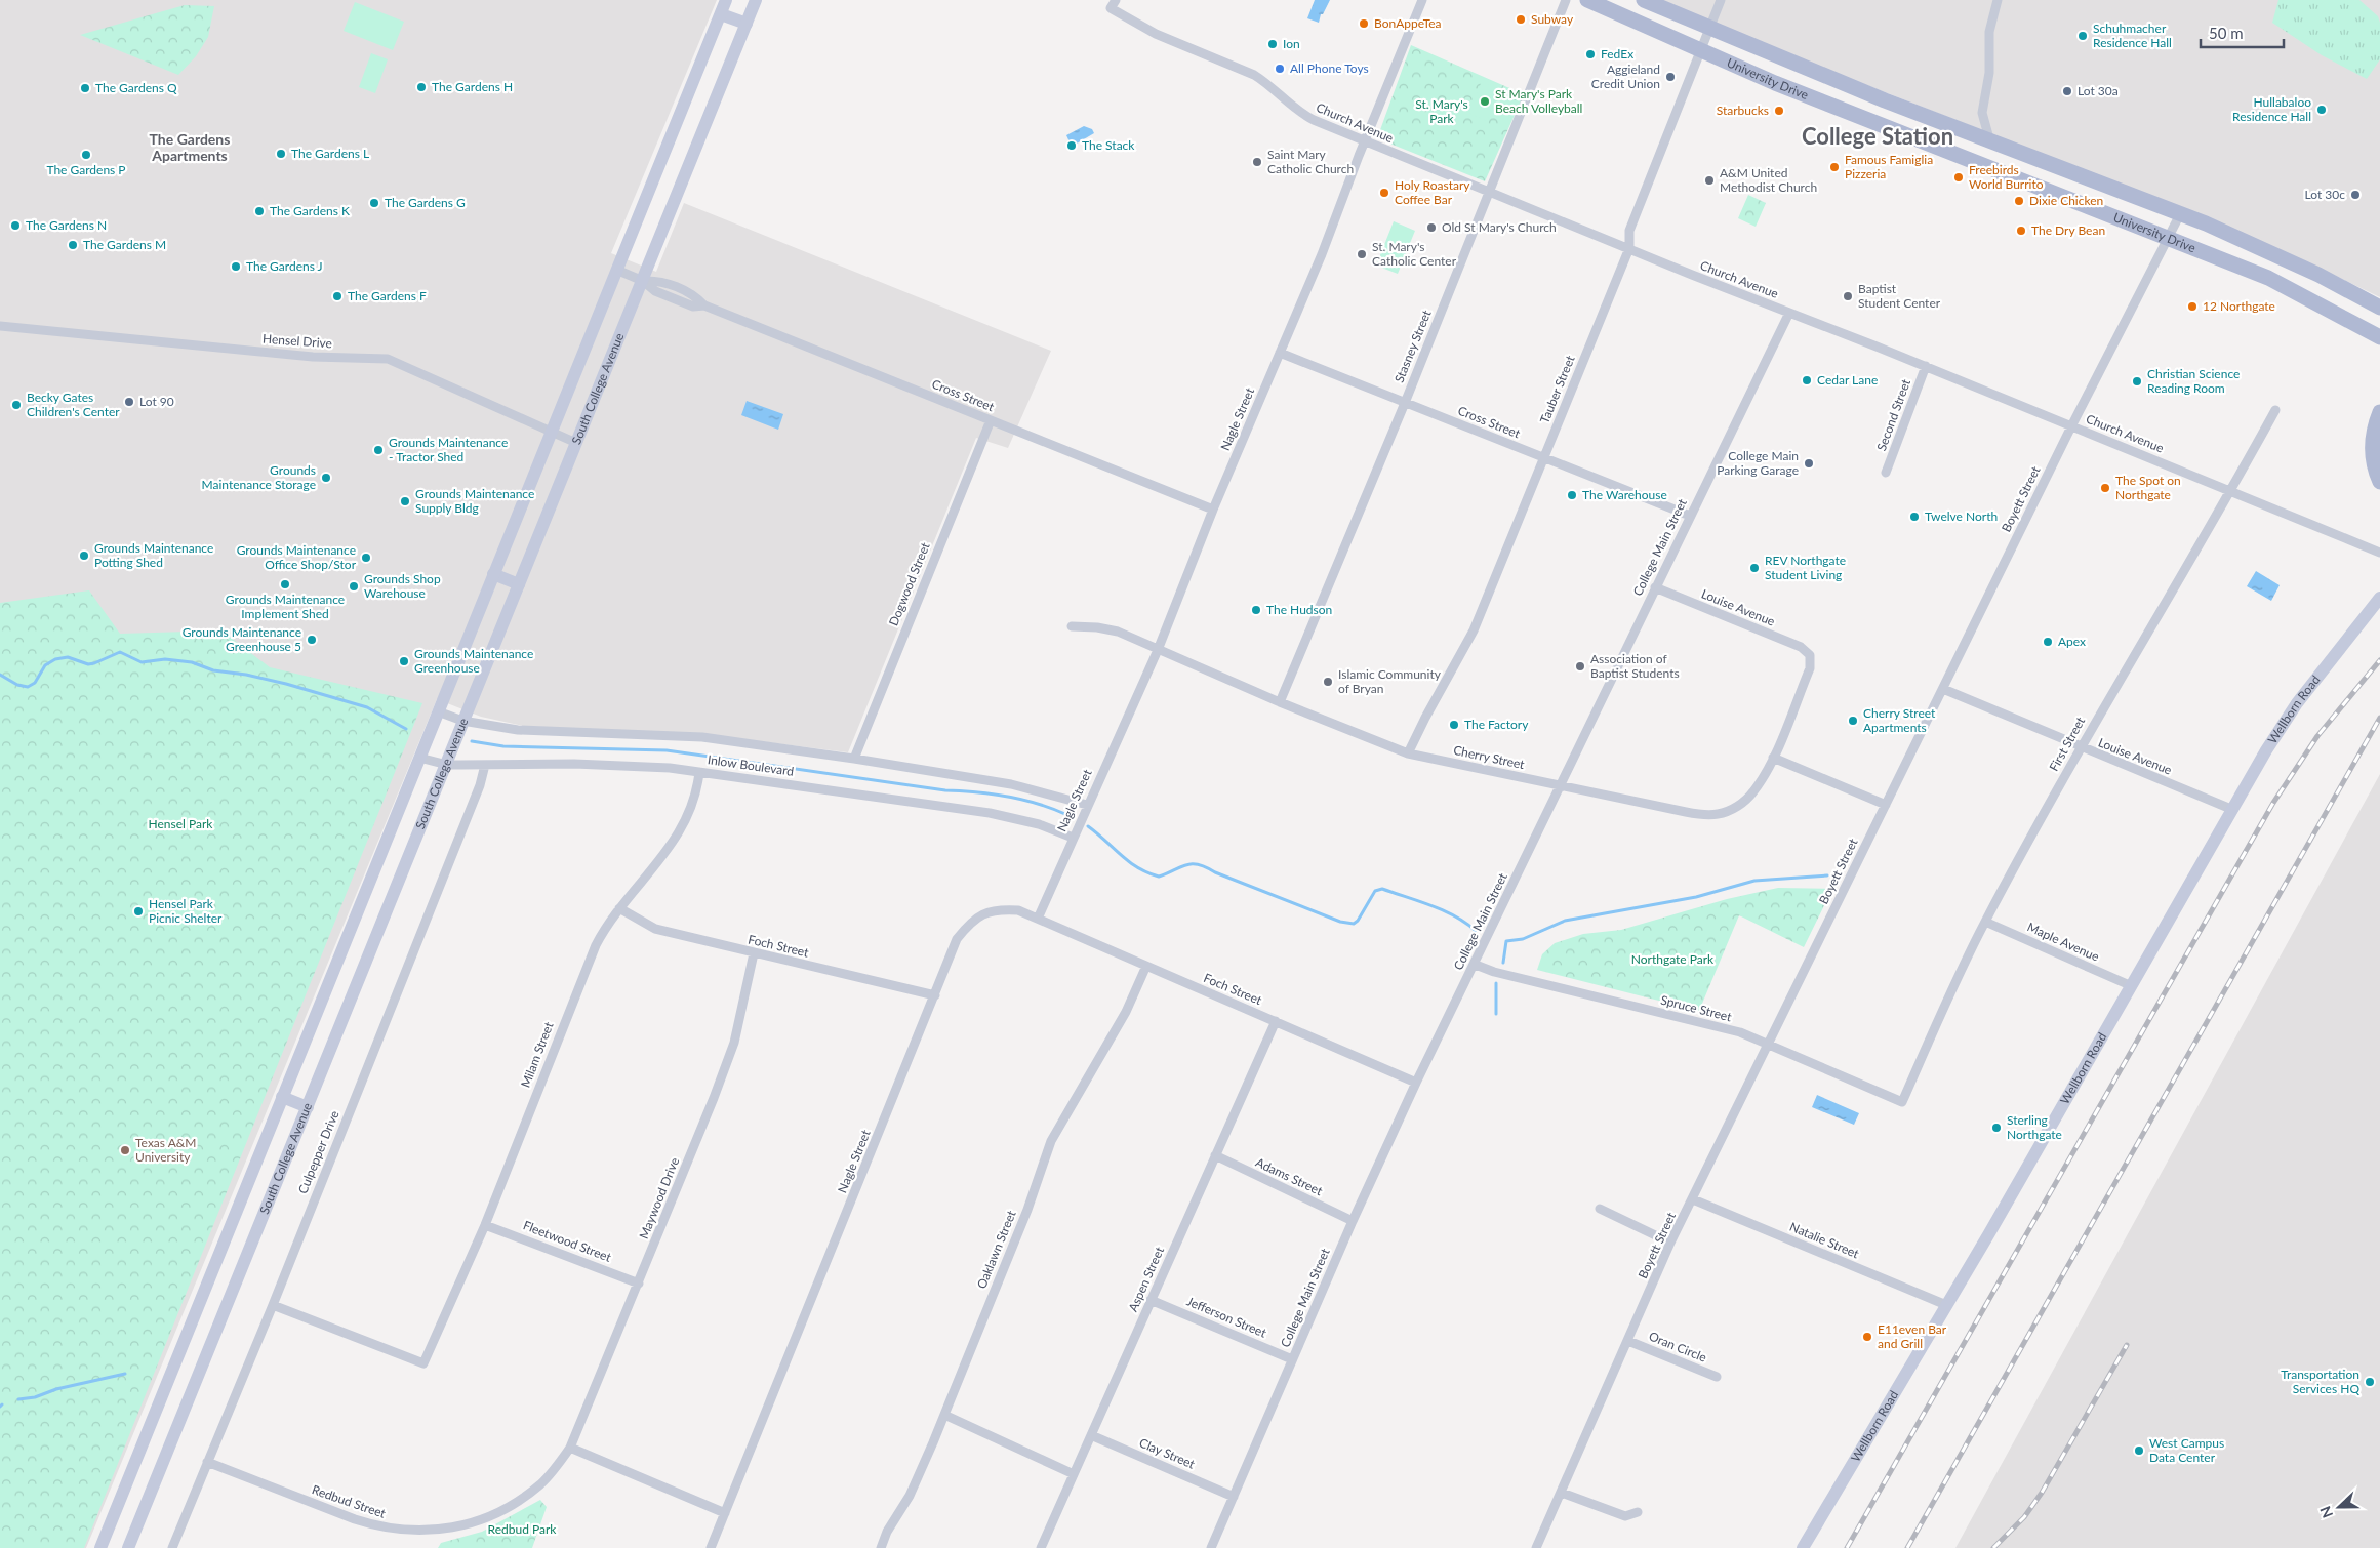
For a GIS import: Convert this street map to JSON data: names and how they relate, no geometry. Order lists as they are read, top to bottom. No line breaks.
{"streets":{"main road":["University Drive","South College Avenue","Wellborn Road"],"street":["Church Avenue","Hensel Drive","Stasney Street","Tauber Street","Cross Street","Second Street","Nagle Street","Boyett Street","College Main Street","Dogwood Street","Louise Avenue","First Street","Cherry Street","Inlow Boulevard","Maple Avenue","Foch Street","Spruce Street","Milam Street","Culpepper Drive","Adams Street","Maywood Drive","Natalie Street","Fleetwood Street","Oaklawn Street","Aspen Street","Jefferson Street","Oran Circle","Clay Street","Redbud Street"]},"crossings":[["University Drive","Tauber Street"],["University Drive","Boyett Street"],["Church Avenue","Stasney Street"],["Church Avenue","Tauber Street"],["Church Avenue","Second Street"],["Church Avenue","Nagle Street"],["Church Avenue","Boyett Street"],["Church Avenue","College Main Street"],["Church Avenue","First Street"],["Hensel Drive","South College Avenue"],["Stasney Street","Cross Street"],["Stasney Street","Cherry Street"],["South College Avenue","Cross Street"],["South College Avenue","Inlow Boulevard"],["Tauber Street","Cross Street"],["Tauber Street","Cherry Street"],["Cross Street","Nagle Street"],["Cross Street","College Main Street"],["Cross Street","Dogwood Street"],["Nagle Street","Cherry Street"],["Nagle Street","Inlow Boulevard"],["Nagle Street","Foch Street"],["Boyett Street","Louise Avenue"],["Boyett Street","Spruce Street"],["Boyett Street","Natalie Street"],["Boyett Street","Oran Circle"],["College Main Street","Louise Avenue"],["College Main Street","Cherry Street"],["College Main Street","Foch Street"],["College Main Street","Spruce Street"],["College Main Street","Adams Street"],["College Main Street","Jefferson Street"],["College Main Street","Clay Street"],["Dogwood Street","Inlow Boulevard"],["Louise Avenue","Wellborn Road"],["Louise Avenue","First Street"],["Louise Avenue","Cherry Street"],["Wellborn Road","Maple Avenue"],["Wellborn Road","Natalie Street"],["First Street","Maple Avenue"],["First Street","Spruce Street"],["Inlow Boulevard","Milam Street"],["Inlow Boulevard","Culpepper Drive"],["Foch Street","Milam Street"],["Foch Street","Maywood Drive"],["Foch Street","Oaklawn Street"],["Foch Street","Aspen Street"],["Milam Street","Culpepper Drive"],["Milam Street","Fleetwood Street"],["Culpepper Drive","Redbud Street"],["Adams Street","Aspen Street"],["Maywood Drive","Fleetwood Street"],["Maywood Drive","Redbud Street"],["Aspen Street","Jefferson Street"],["Aspen Street","Clay Street"]],"districts":["College Station","The Gardens Apartments"],"parks":["St. Mary's Park","Hensel Park","Northgate Park","Redbud Park"],"places":["Subway","BonAppeTea","Schuhmacher Residence Hall","Ion","FedEx","All Phone Toys","Aggieland Credit Union","The Gardens H","The Gardens Q","Lot 30a","St Mary's Park Beach Volleyball","Hullabaloo Residence Hall","Starbucks","The Stack","The Gardens L","The Gardens P","Saint Mary Catholic Church","Famous Famiglia Pizzeria","Freebirds World Burrito","A&M United Methodist Church","Holy Roastary Coffee Bar","Lot 30c","Dixie Chicken","The Gardens G","The Gardens K","The Gardens N","Old St Mary's Church","The Dry Bean","The Gardens M","St. Mary's Catholic Center","The Gardens J","The Gardens F","Baptist Student Center","12 Northgate","Cedar Lane","Christian Science Reading Room","Lot 90","Becky Gates Children's Center","Grounds Maintenance - Tractor Shed","College Main Parking Garage","Grounds Maintenance Storage","The Spot on Northgate","The Warehouse","Grounds Maintenance Supply Bldg","Twelve North","Grounds Maintenance Potting Shed","Grounds Maintenance Office Shop/Stor","REV Northgate Student Living","Grounds Maintenance Implement Shed","Grounds Shop Warehouse","The Hudson","Grounds Maintenance Greenhouse 5","Apex","Grounds Maintenance Greenhouse","Association of Baptist Students","Islamic Community of Bryan","Cherry Street Apartments","The Factory","Hensel Park Picnic Shelter","Sterling Northgate","Texas A&M University","E11even Bar and Grill","Transportation Services HQ","West Campus Data Center"],"scale_bar":"50 m","north":"left"}
